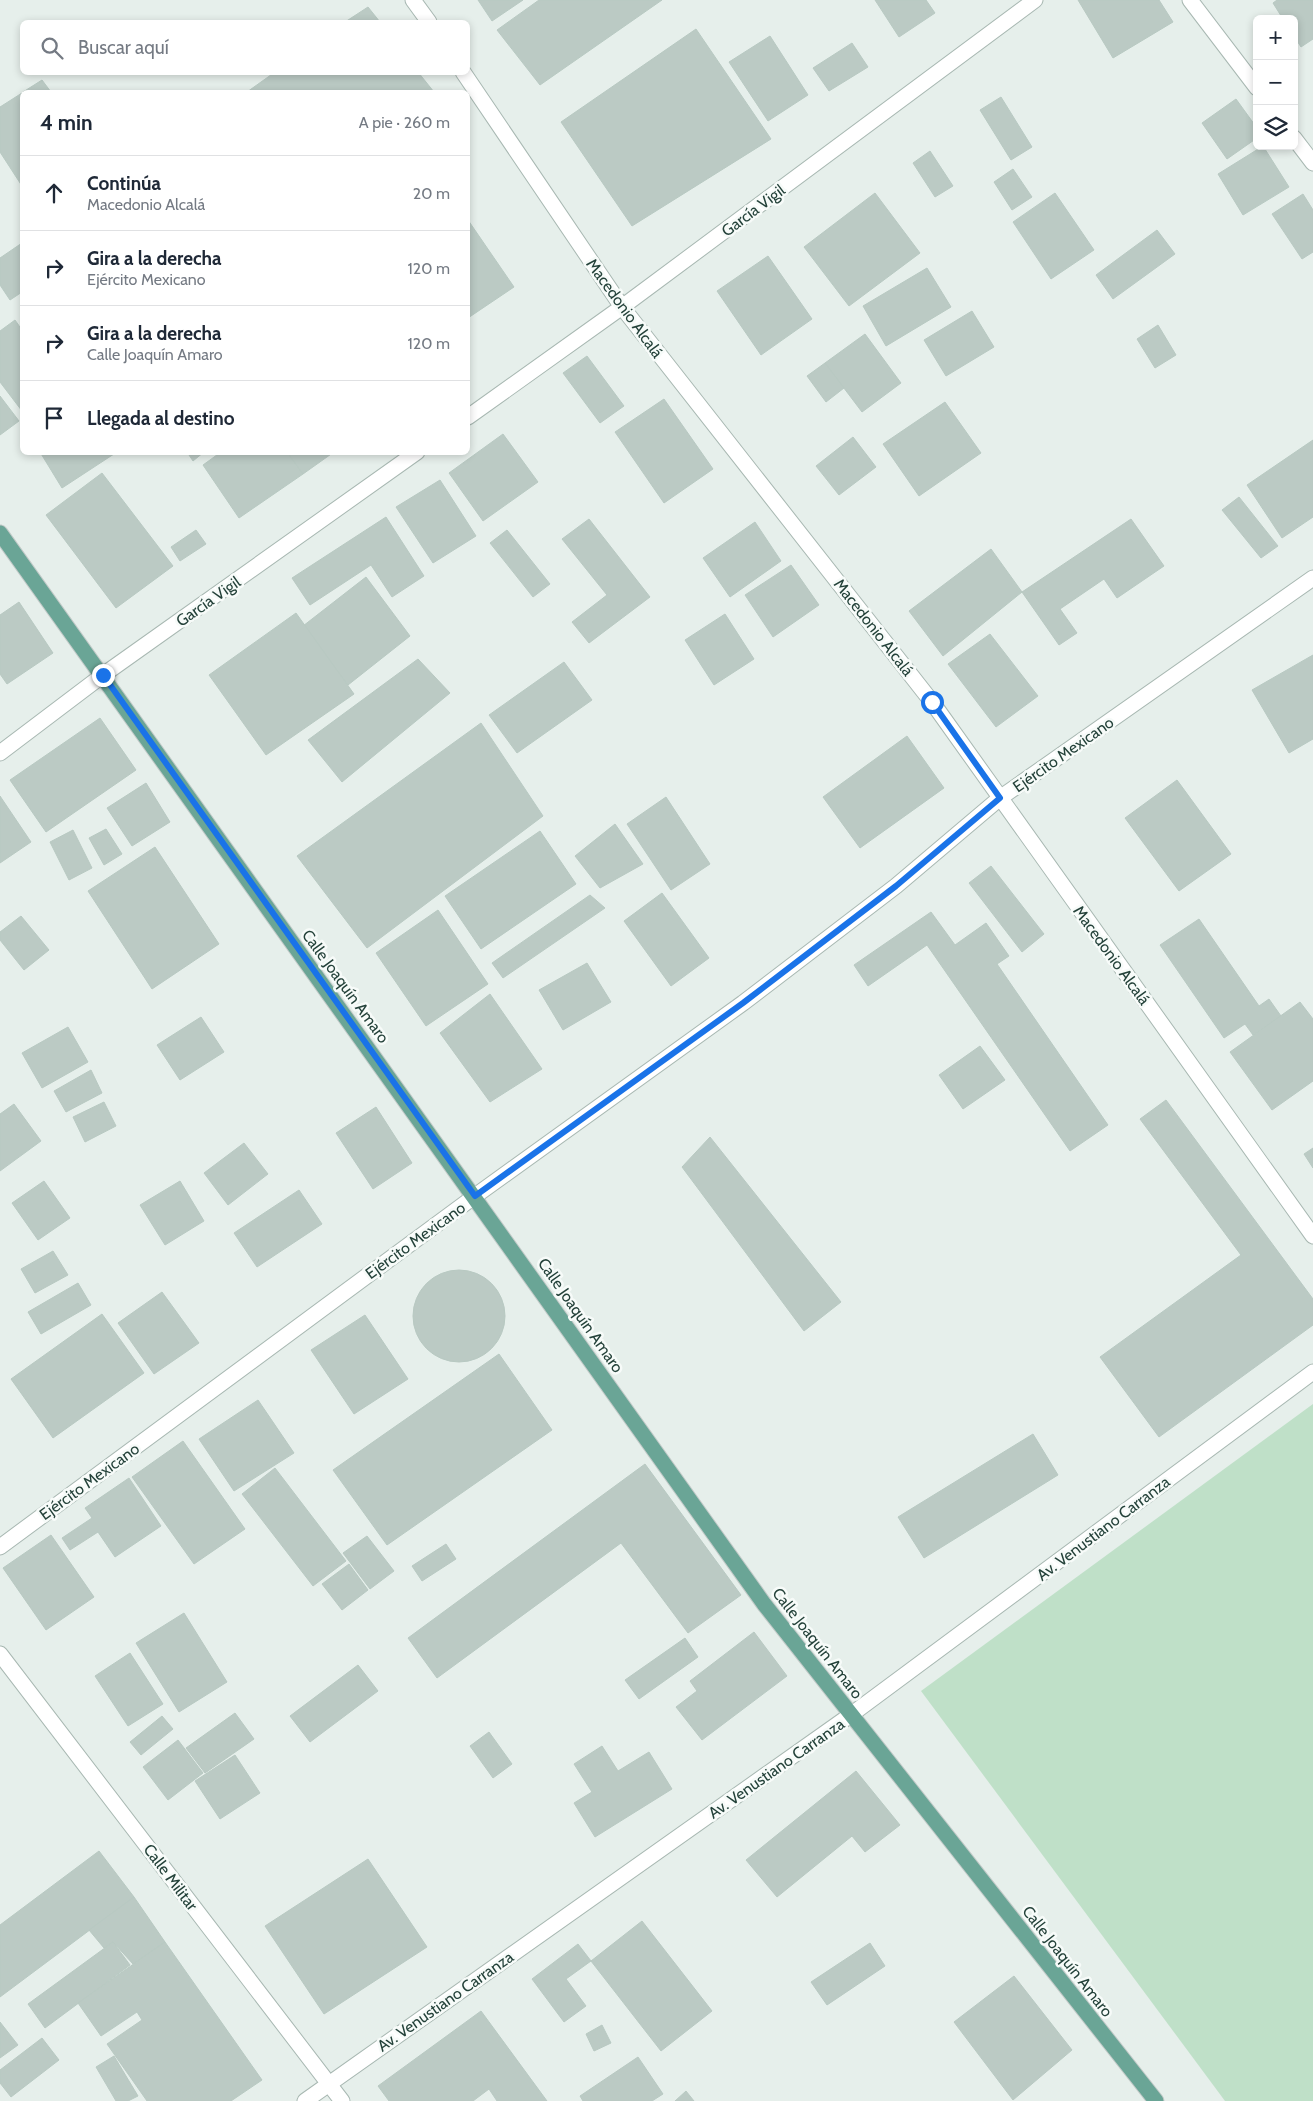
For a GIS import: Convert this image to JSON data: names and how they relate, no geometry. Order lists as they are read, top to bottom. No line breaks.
{"streets":{"main road":["Calle Joaquín Amaro"],"street":["García Vigil","Macedonio Alcalá","Ejército Mexicano","Av. Venustiano Carranza","Calle Militar"]},"crossings":[["García Vigil","Macedonio Alcalá"],["García Vigil","Calle Joaquín Amaro"],["Macedonio Alcalá","Ejército Mexicano"],["Ejército Mexicano","Calle Joaquín Amaro"],["Calle Joaquín Amaro","Av. Venustiano Carranza"],["Av. Venustiano Carranza","Calle Militar"]],"page":{"map_buttons":["+","−"],"search":"Buscar aquí","heading":["4 min","A pie · 260 m"],"list":[["Continúa","Macedonio Alcalá","20 m"],["Gira a la derecha","Ejército Mexicano","120 m"],["Gira a la derecha","Calle Joaquín Amaro","120 m"],"Llegada al destino"]}}
